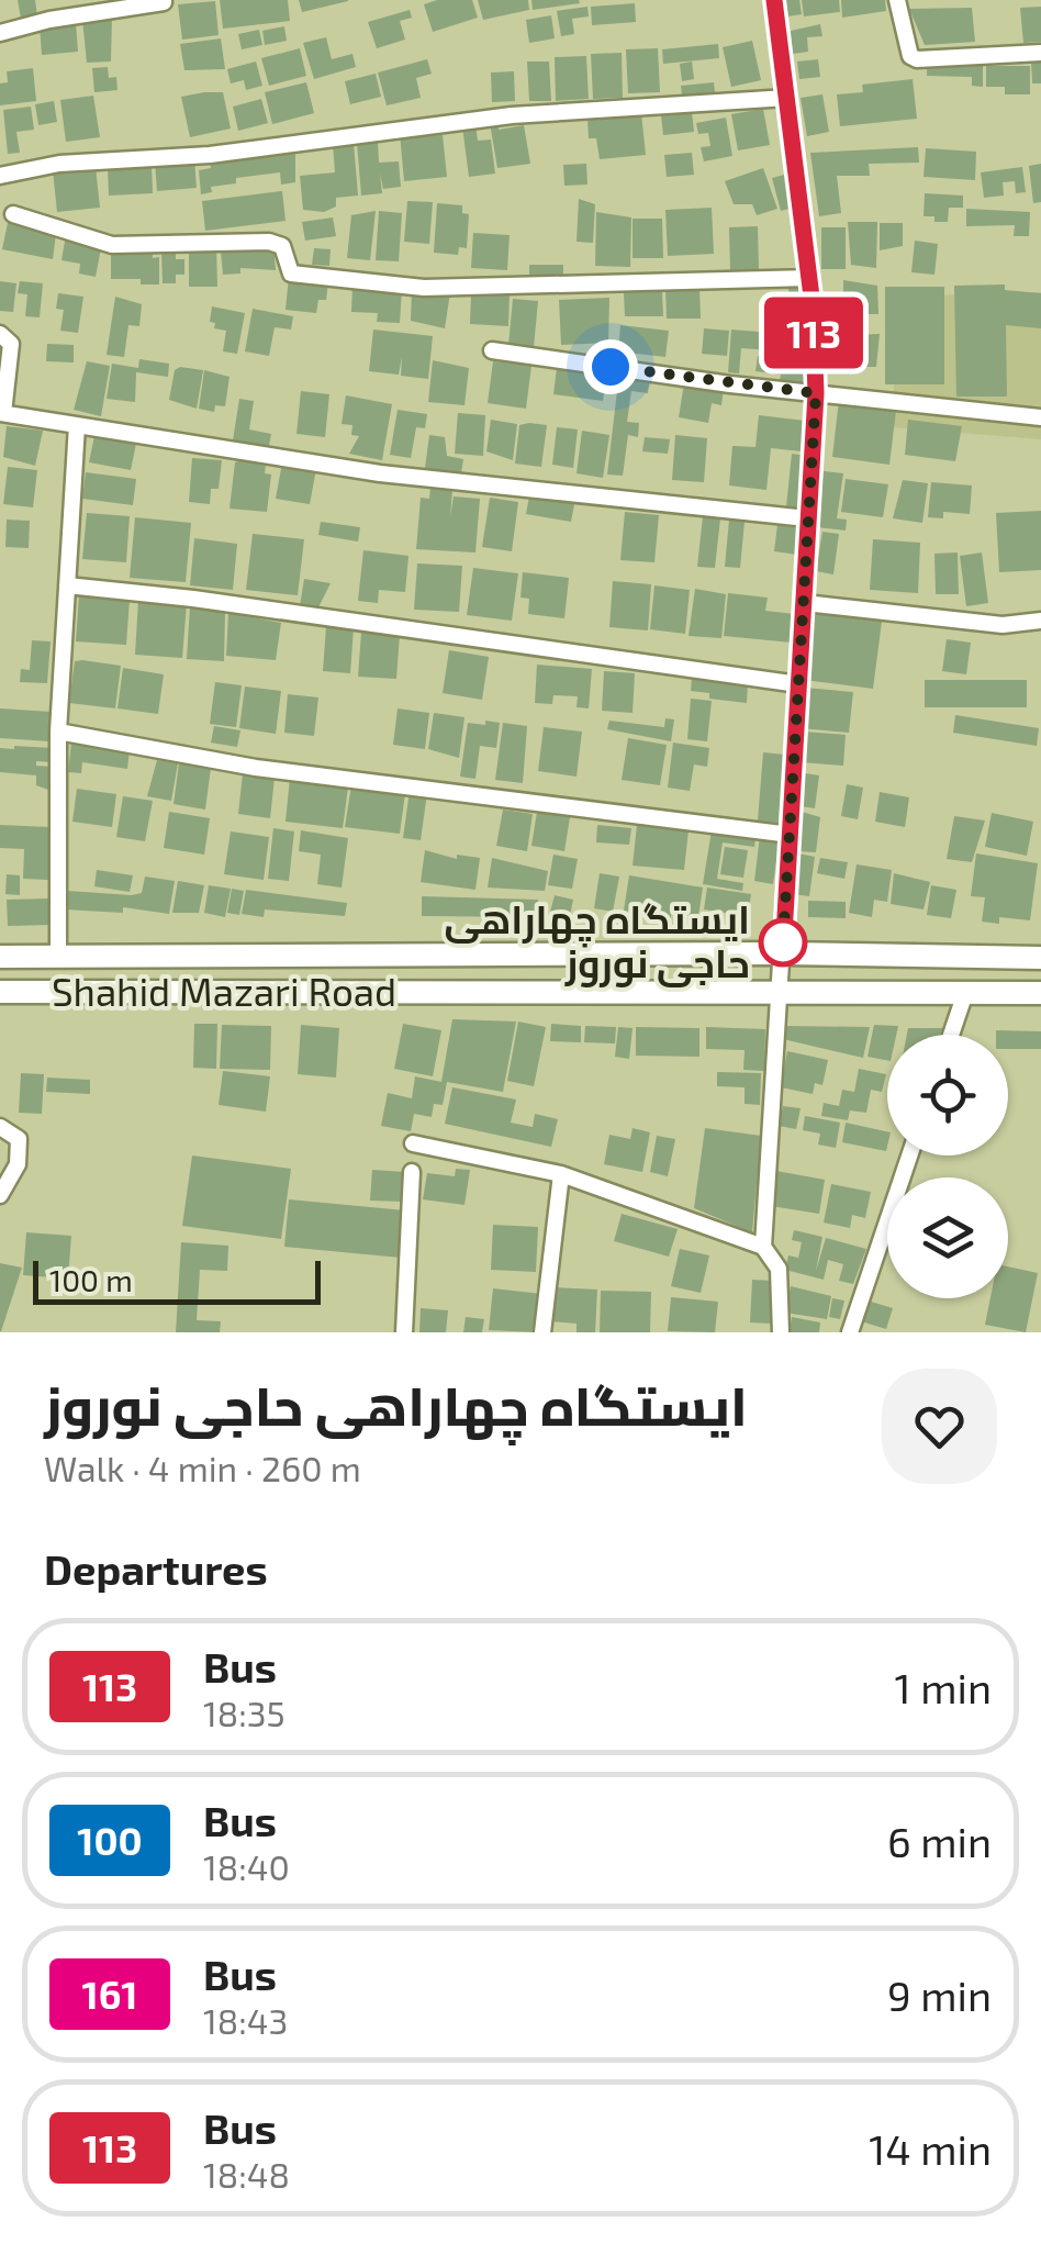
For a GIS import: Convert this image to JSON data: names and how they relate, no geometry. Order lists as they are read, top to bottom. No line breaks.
{"streets":{"main road":["Shahid Mazari Road"]},"places":["ایستگاه چهاراهی حاجی نوروز"],"lines":["bus line 113"],"scale_bar":"100 m","page":{"on_map":"113","scale":"100 m","heading":[["ایستگاه چهاراهی حاجی نوروز","Walk · 4 min · 260 m"],"Departures"],"list":[{"mark":"113","name":"Bus","note":"18:35","value":"1 min"},{"mark":"100","name":"Bus","note":"18:40","value":"6 min"},{"mark":"161","name":"Bus","note":"18:43","value":"9 min"},{"mark":"113","name":"Bus","note":"18:48","value":"14 min"}]}}
